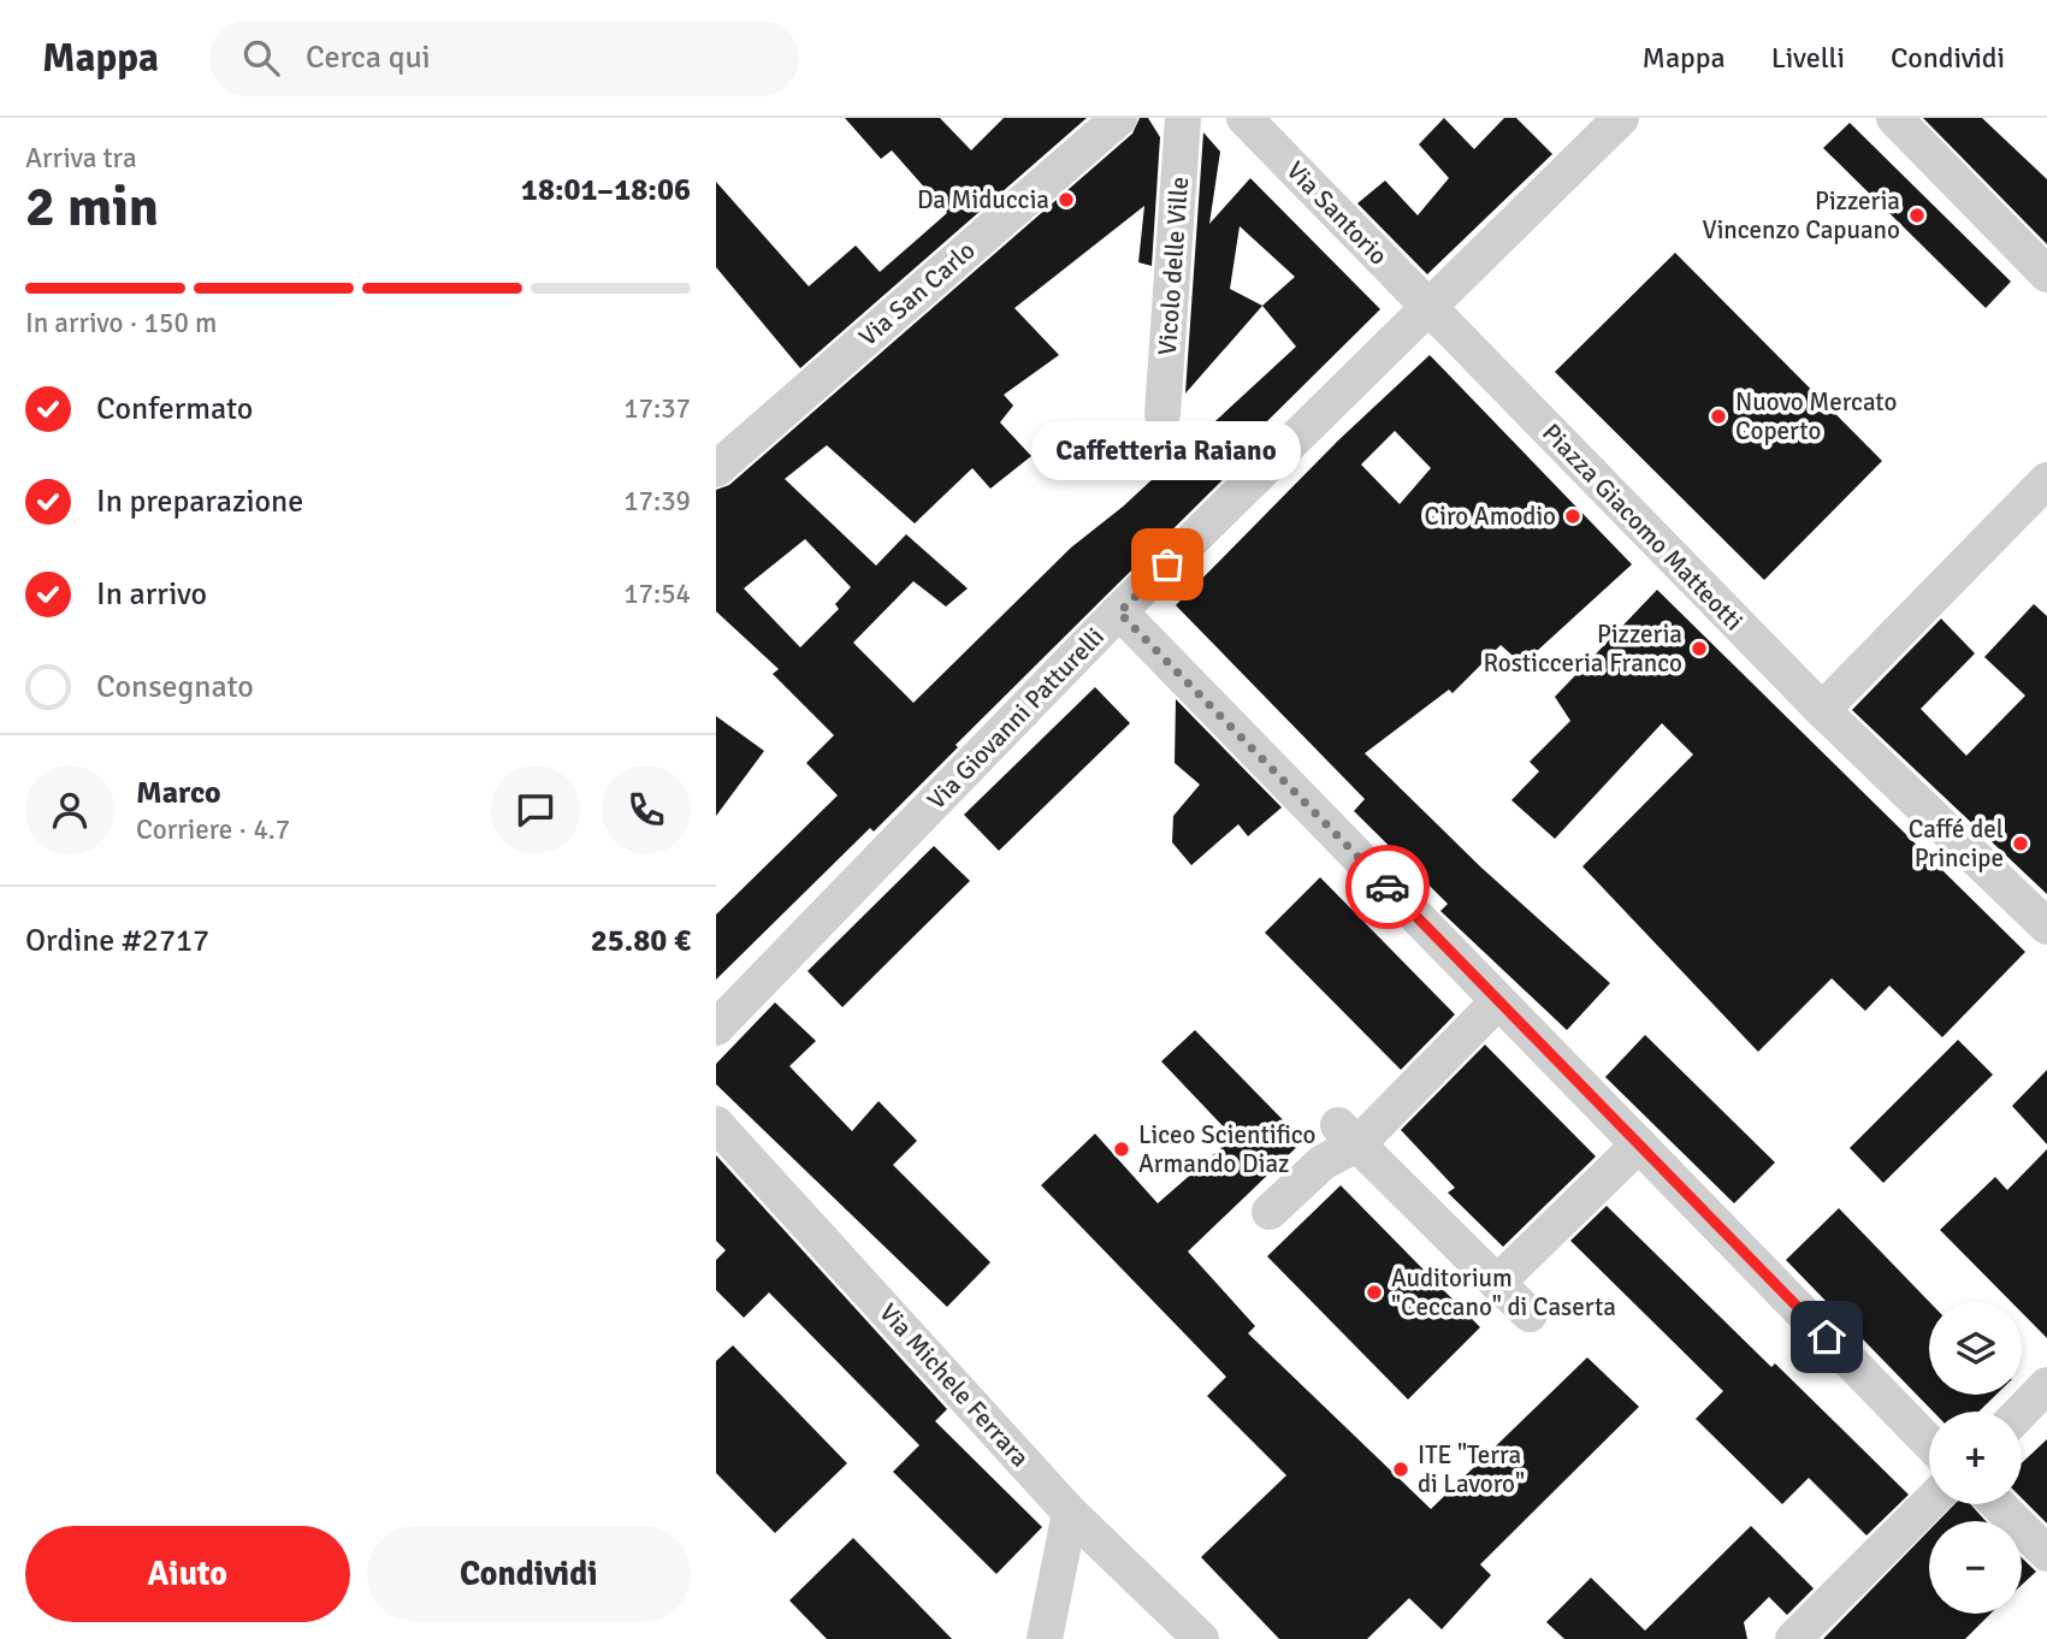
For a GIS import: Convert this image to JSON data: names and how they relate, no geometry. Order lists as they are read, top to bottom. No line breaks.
{"streets":{"street":["Via Santorio","Vicolo delle Ville","Via San Carlo","Piazza Giacomo Matteotti","Via Giovanni Patturelli","Via Michele Ferrara"]},"crossings":[["Via Santorio","Piazza Giacomo Matteotti"],["Via Santorio","Via Giovanni Patturelli"],["Piazza Giacomo Matteotti","Via Giovanni Patturelli"]],"places":["Da Miduccia","Pizzeria Vincenzo Capuano","Nuovo Mercato Coperto","Ciro Amodio","Caffetteria Raiano","Pizzeria Rosticceria Franco","Caffé del Principe","Liceo Scientifico Armando Diaz","Auditorium \"Ceccano\" di Caserta","ITE \"Terra di Lavoro\""],"page":{"header":"Mappa","search":"Cerca qui","nav":["Mappa","Livelli","Condividi"],"heading":["2 min","Arriva tra","18:01–18:06"],"panel":["Marco","Corriere · 4.7","Ordine #2717","25.80 €"],"bar":"In arrivo · 150 m","list":[["Confermato","17:37"],["In preparazione","17:39"],["In arrivo","17:54"],"Consegnato"],"bubble":"Caffetteria Raiano","map_buttons":["+","−"],"buttons":["Aiuto","Condividi"]}}
